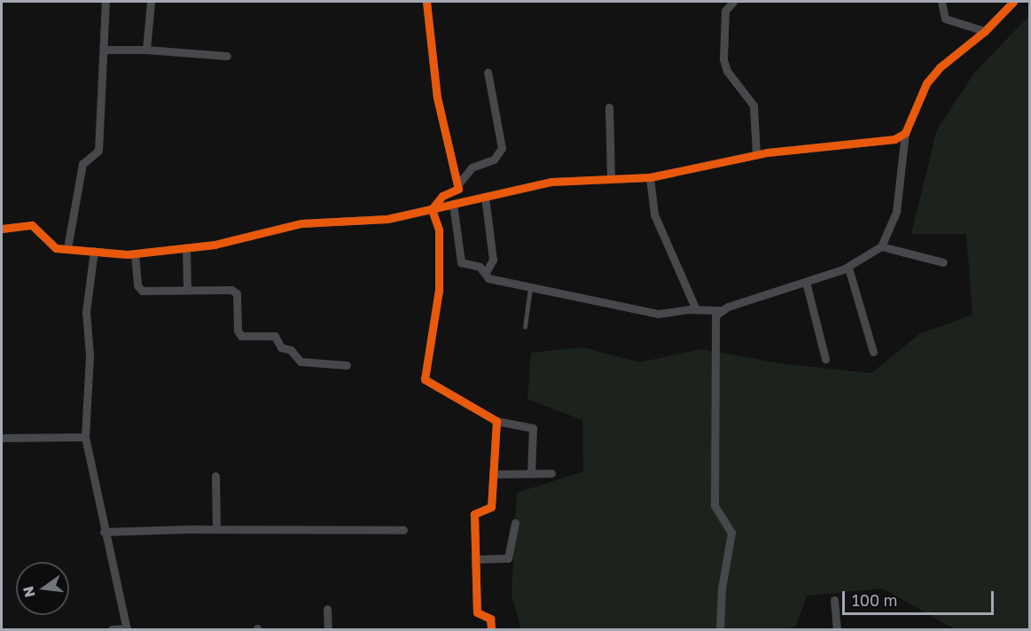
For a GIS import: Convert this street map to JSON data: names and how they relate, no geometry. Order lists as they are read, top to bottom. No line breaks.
{"scale_bar":"100 m","north":"left"}
